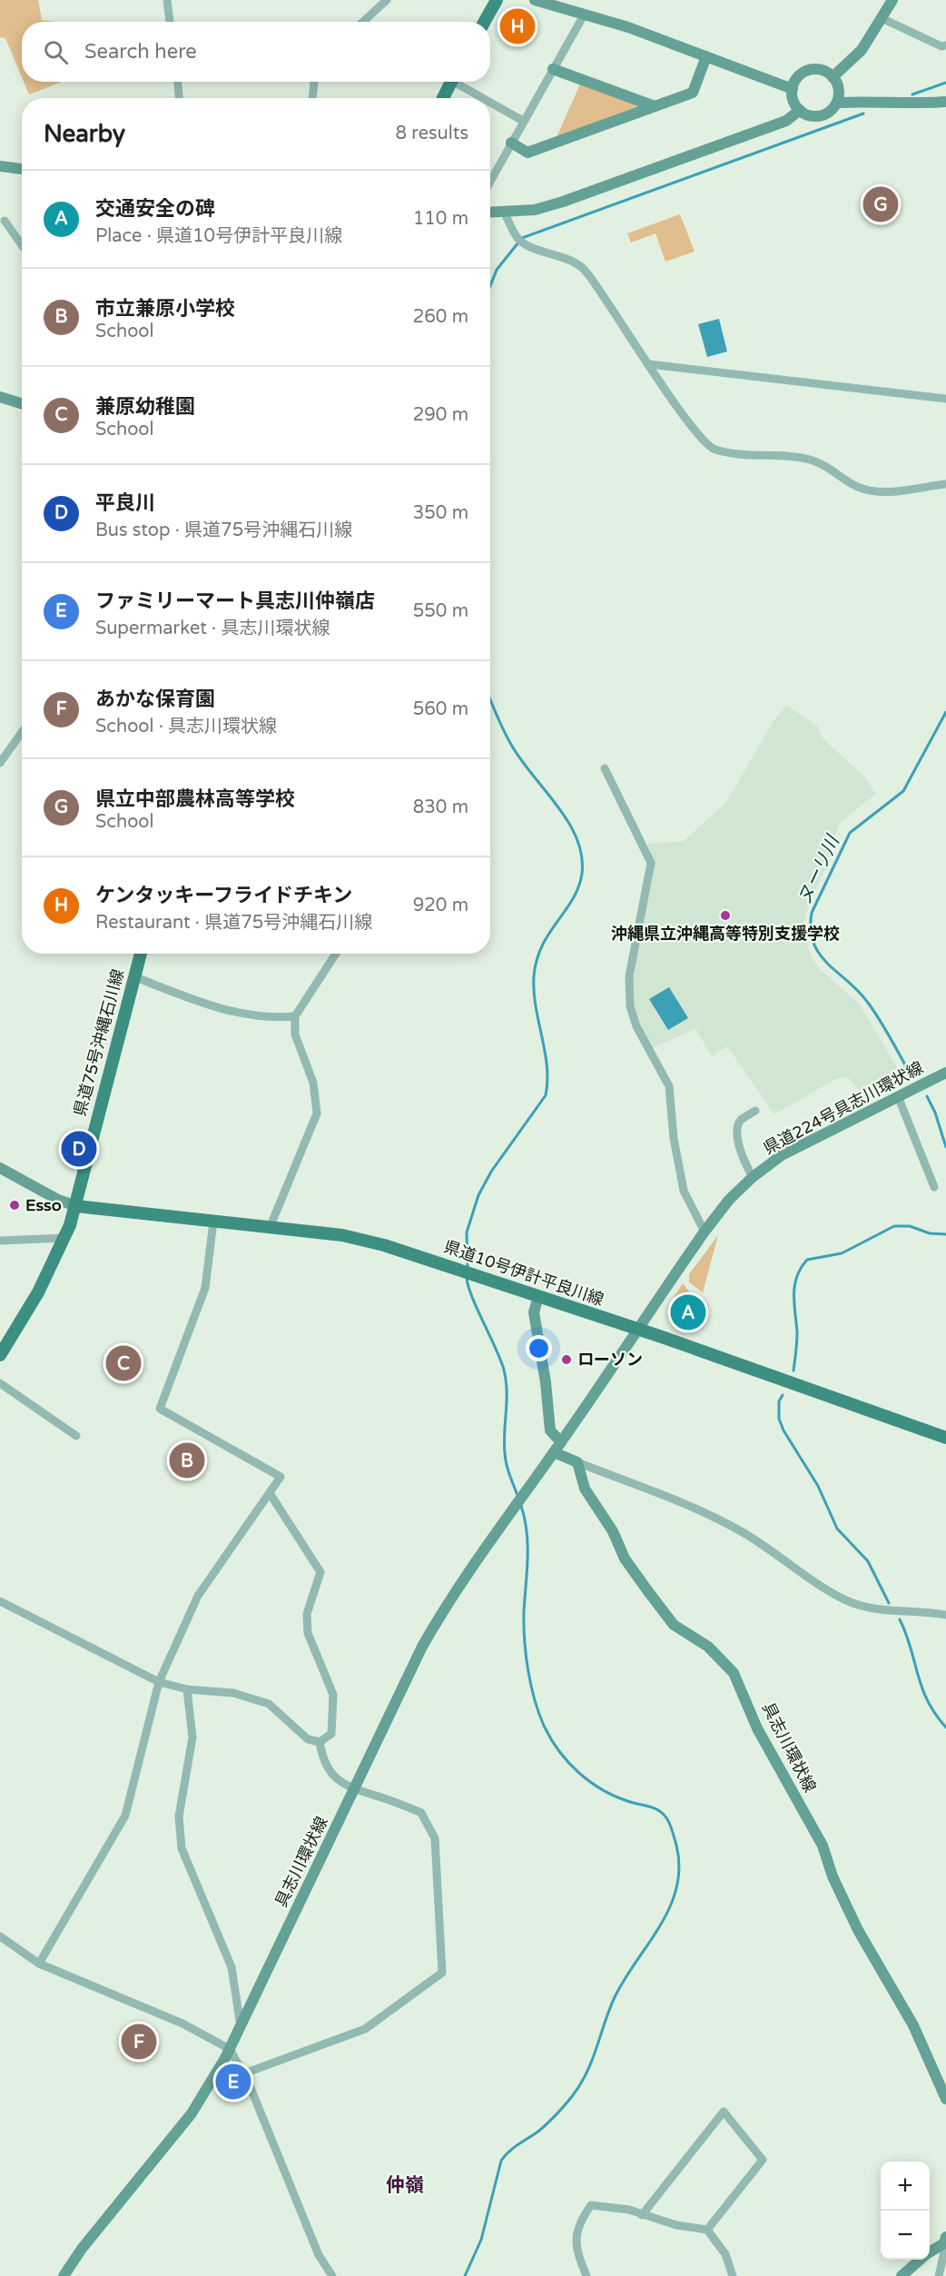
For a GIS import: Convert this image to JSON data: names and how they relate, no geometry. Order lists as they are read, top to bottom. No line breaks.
{"streets":{"main road":["県道75号沖縄石川線","県道224号具志川環状線","県道10号伊計平良川線","具志川環状線"]},"crossings":[["県道75号沖縄石川線","県道10号伊計平良川線"],["県道224号具志川環状線","県道10号伊計平良川線"],["県道224号具志川環状線","具志川環状線"],["県道10号伊計平良川線","具志川環状線"]],"districts":["仲嶺"],"water":["ヌーリ川"],"places":["沖縄県立沖縄高等特別支援学校","Esso","ローソン"],"page":{"pins":["H","G","D","A","C","B","F","E"],"search":"Search here","heading":["Nearby","8 results"],"list":[{"mark":"A","name":"交通安全の碑","note":"Place · 県道10号伊計平良川線","value":"110 m"},{"mark":"B","name":"市立兼原小学校","note":"School","value":"260 m"},{"mark":"C","name":"兼原幼稚園","note":"School","value":"290 m"},{"mark":"D","name":"平良川","note":"Bus stop · 県道75号沖縄石川線","value":"350 m"},{"mark":"E","name":"ファミリーマート具志川仲嶺店","note":"Supermarket · 具志川環状線","value":"550 m"},{"mark":"F","name":"あかな保育園","note":"School · 具志川環状線","value":"560 m"},{"mark":"G","name":"県立中部農林高等学校","note":"School","value":"830 m"},{"mark":"H","name":"ケンタッキーフライドチキン","note":"Restaurant · 県道75号沖縄石川線","value":"920 m"}],"map_buttons":["+","−"]}}
